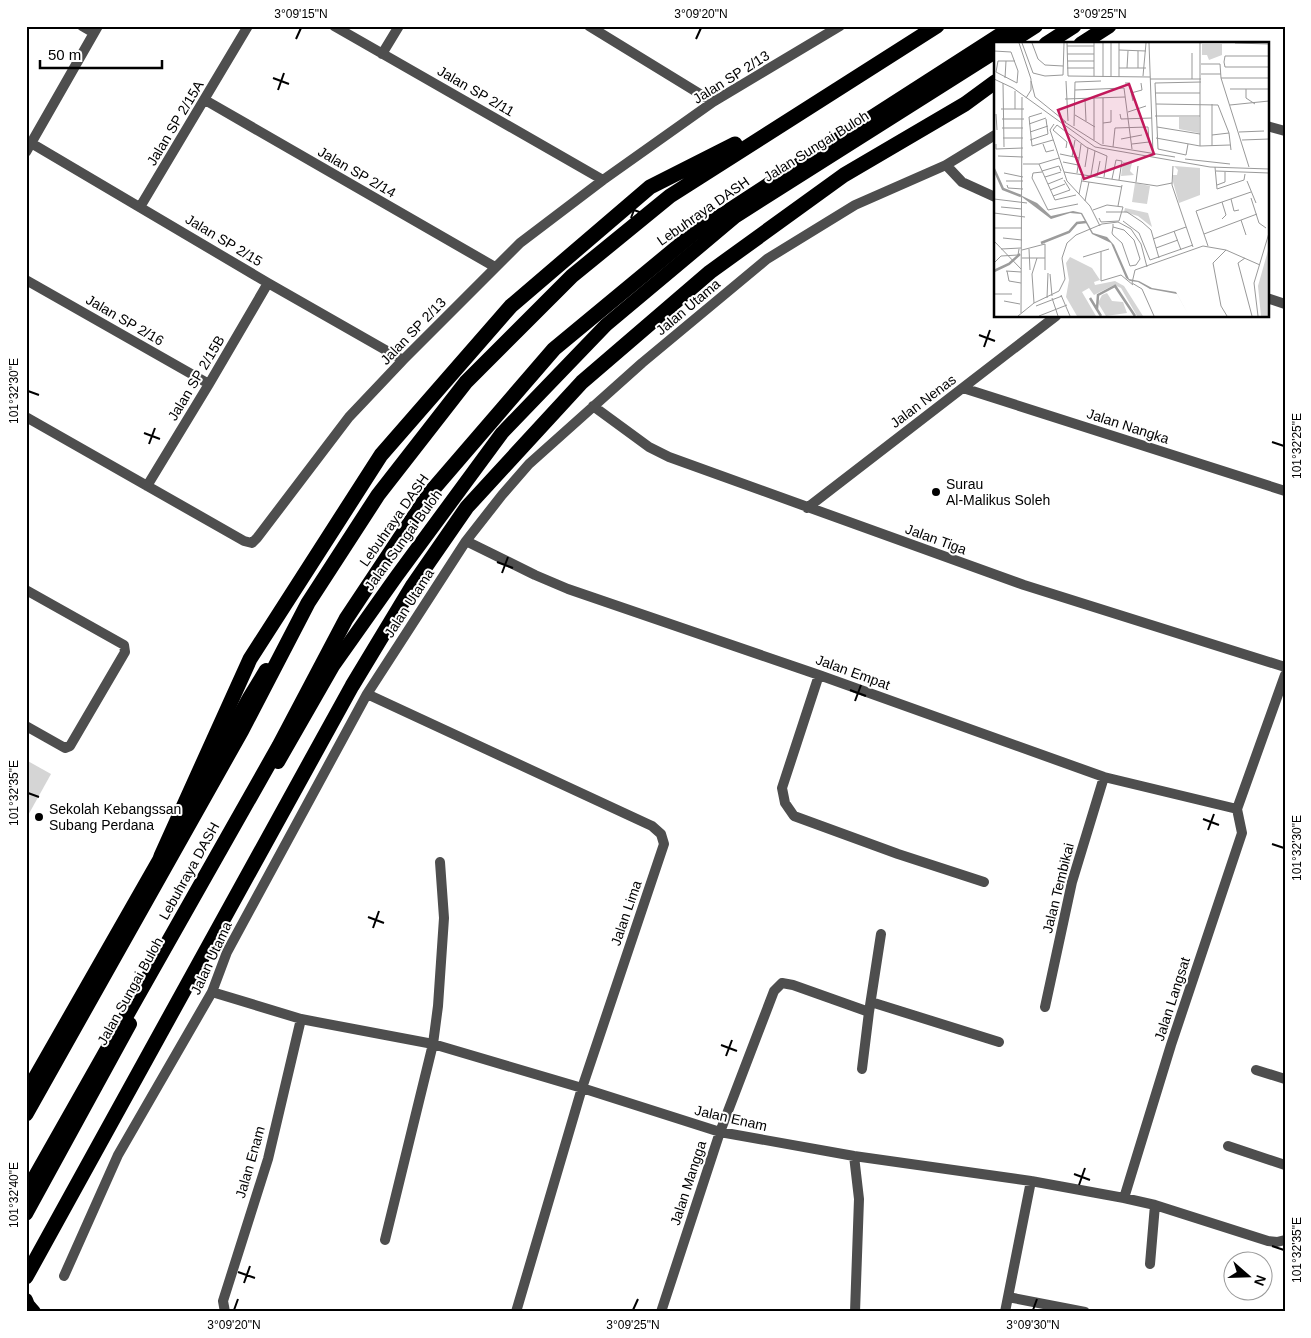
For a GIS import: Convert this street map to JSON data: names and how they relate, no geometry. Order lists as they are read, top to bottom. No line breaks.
{"streets":{"highway":["Jalan Sungai Buloh","Lebuhraya DASH"],"street":["Jalan SP 2/13","Jalan SP 2/11","Jalan SP 2/15A","Jalan SP 2/14","Jalan SP 2/15","Jalan Utama","Jalan SP 2/16","Jalan SP 2/15B","Jalan Nenas","Jalan Nangka","Jalan Tiga","Jalan Empat","Jalan Tembikai","Jalan Lima","Jalan Langsat","Jalan Enam","Jalan Mangga"]},"crossings":[["Jalan SP 2/13","Jalan SP 2/11"],["Jalan SP 2/13","Jalan SP 2/14"],["Jalan SP 2/13","Jalan SP 2/15"],["Jalan SP 2/13","Jalan SP 2/15B"],["Jalan SP 2/15A","Jalan SP 2/14"],["Jalan SP 2/15A","Jalan SP 2/15"],["Jalan Sungai Buloh","Lebuhraya DASH"],["Jalan SP 2/15","Jalan SP 2/15B"],["Jalan Utama","Jalan Tiga"],["Jalan Utama","Jalan Empat"],["Jalan Utama","Jalan Lima"],["Jalan Utama","Jalan Enam"],["Jalan SP 2/16","Jalan SP 2/15B"],["Jalan Nenas","Jalan Nangka"],["Jalan Nenas","Jalan Tiga"],["Jalan Empat","Jalan Tembikai"],["Jalan Empat","Jalan Langsat"],["Jalan Lima","Jalan Enam"],["Jalan Langsat","Jalan Enam"],["Jalan Enam","Jalan Mangga"]],"places":["Surau Al-Malikus Soleh","Sekolah Kebangssan Subang Perdana"],"scale_bar":"50 m","north":"right","coordinates":["3°09'15\"N","3°09'20\"N","3°09'25\"N","101°32'30\"E","101°32'25\"E","101°32'35\"E","101°32'40\"E","3°09'30\"N"]}
